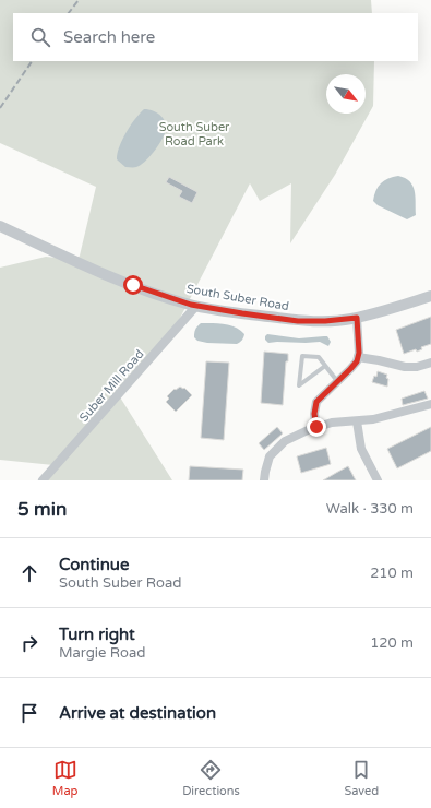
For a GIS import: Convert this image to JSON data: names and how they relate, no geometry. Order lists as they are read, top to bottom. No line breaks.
{"streets":{"street":["South Suber Road","Suber Mill Road"]},"crossings":[["South Suber Road","Suber Mill Road"]],"parks":["South Suber Road Park"],"north":"bottom right","page":{"search":"Search here","heading":["5 min","Walk · 330 m"],"list":[["Continue","South Suber Road","210 m"],["Turn right","Margie Road","120 m"],"Arrive at destination"],"nav":["Map","Directions","Saved"]}}
